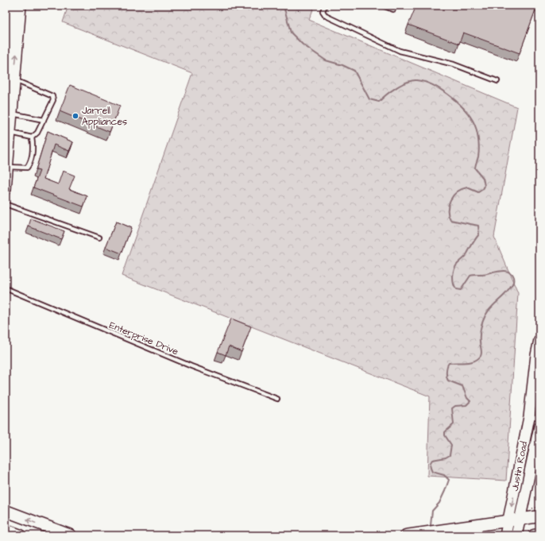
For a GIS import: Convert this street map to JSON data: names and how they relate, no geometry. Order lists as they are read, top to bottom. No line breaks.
{"streets":{"street":["Justin Road"],"lane":["Enterprise Drive"]},"places":["Jarrell Appliances"]}
